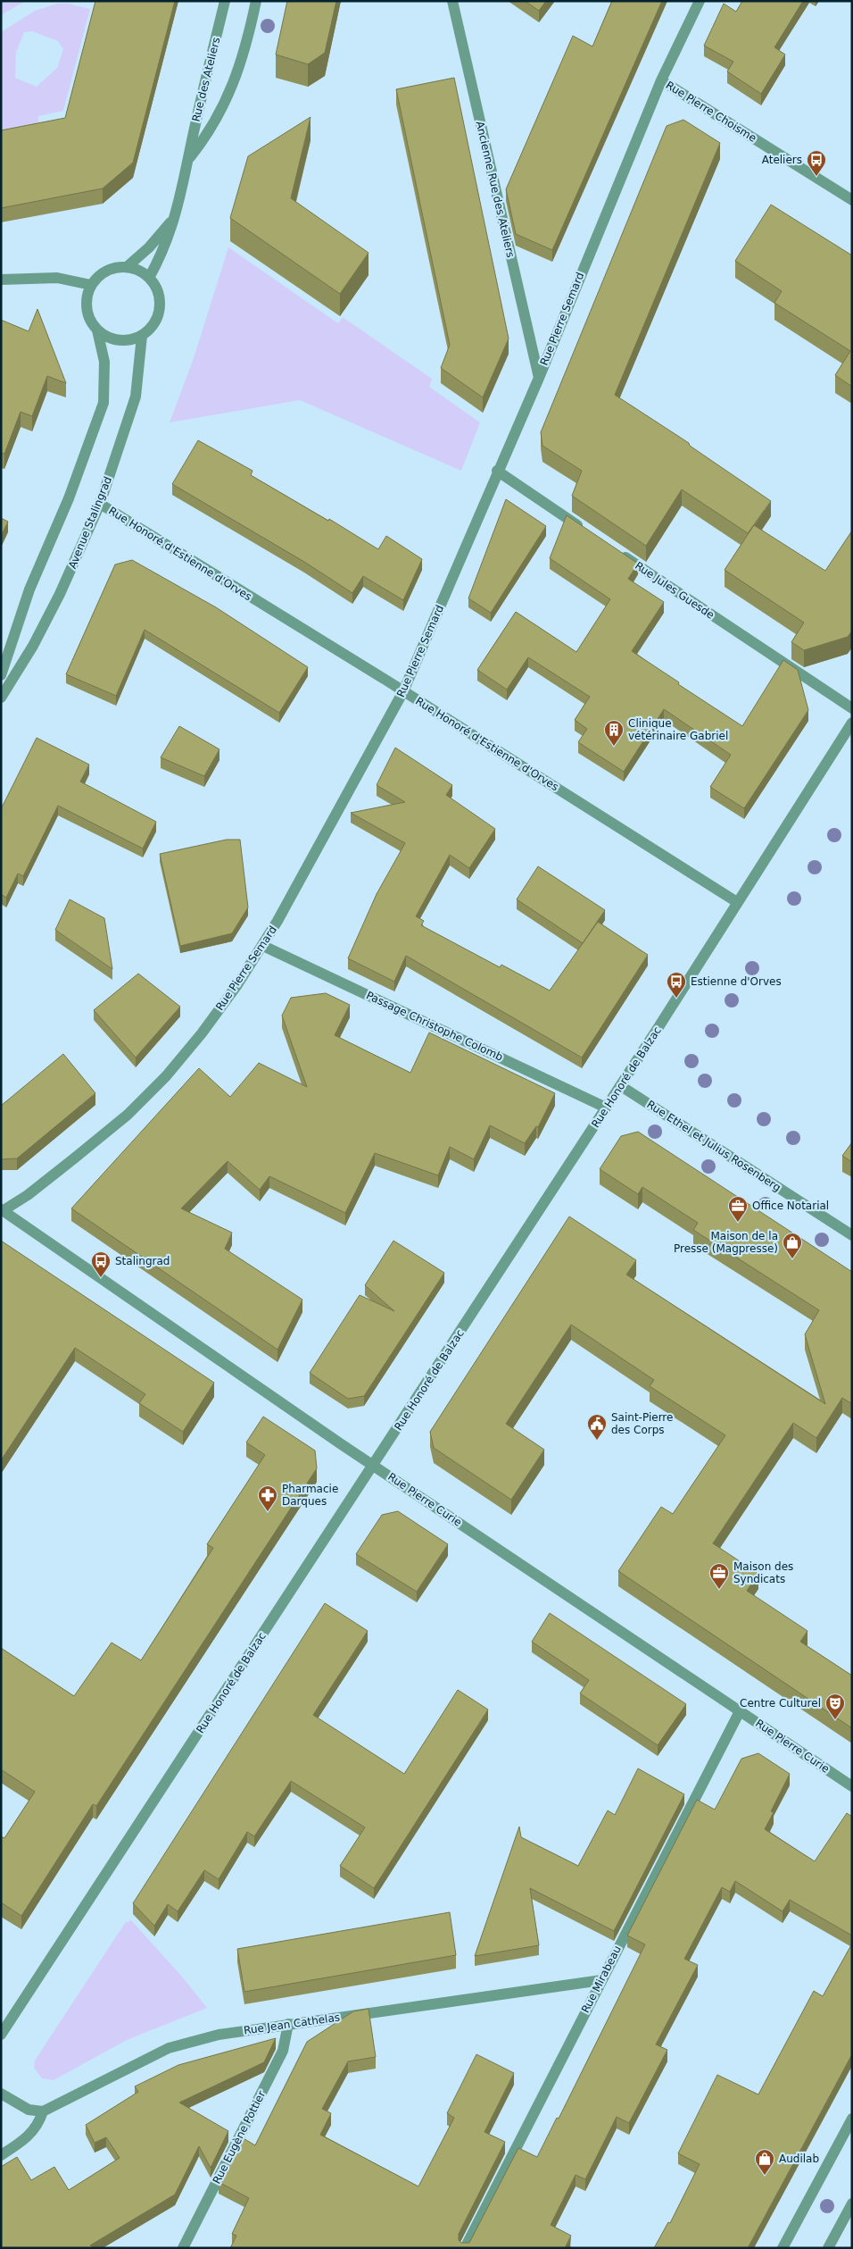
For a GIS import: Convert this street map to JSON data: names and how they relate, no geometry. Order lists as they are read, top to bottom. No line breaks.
{"streets":{"street":["Rue des Ateliers","Rue Pierre Choisme","Ancienne Rue des Ateliers","Rue Pierre Semard","Avenue Stalingrad","Rue Honoré d'Estienne d'Orves","Rue Jules Guesde","Passage Christophe Colomb","Rue Honoré de Balzac","Rue Ethel et Julius Rosenberg","Rue Pierre Curie","Rue Mirabeau","Rue Jean Cathelas","Rue Eugène Pottier"]},"crossings":[["Rue des Ateliers","Avenue Stalingrad"],["Rue Pierre Choisme","Rue Pierre Semard"],["Ancienne Rue des Ateliers","Rue Pierre Semard"],["Rue Pierre Semard","Rue Honoré d'Estienne d'Orves"],["Rue Pierre Semard","Passage Christophe Colomb"],["Rue Pierre Semard","Rue Pierre Curie"],["Avenue Stalingrad","Rue Honoré d'Estienne d'Orves"],["Rue Honoré d'Estienne d'Orves","Rue Honoré de Balzac"],["Passage Christophe Colomb","Rue Honoré de Balzac"],["Rue Honoré de Balzac","Rue Ethel et Julius Rosenberg"],["Rue Honoré de Balzac","Rue Pierre Curie"],["Rue Pierre Curie","Rue Mirabeau"],["Rue Mirabeau","Rue Jean Cathelas"],["Rue Jean Cathelas","Rue Eugène Pottier"]],"places":{"bus stop":["Ateliers","Estienne d'Orves","Stalingrad"],"building":["Clinique vétérinaire Gabriel"],"office":["Office Notarial","Maison des Syndicats"],"shop":["Maison de la Presse (Magpresse)","Audilab"],"public building":["Saint-Pierre des Corps"],"pharmacy":["Pharmacie Darques"],"theatre":["Centre Culturel"]}}
